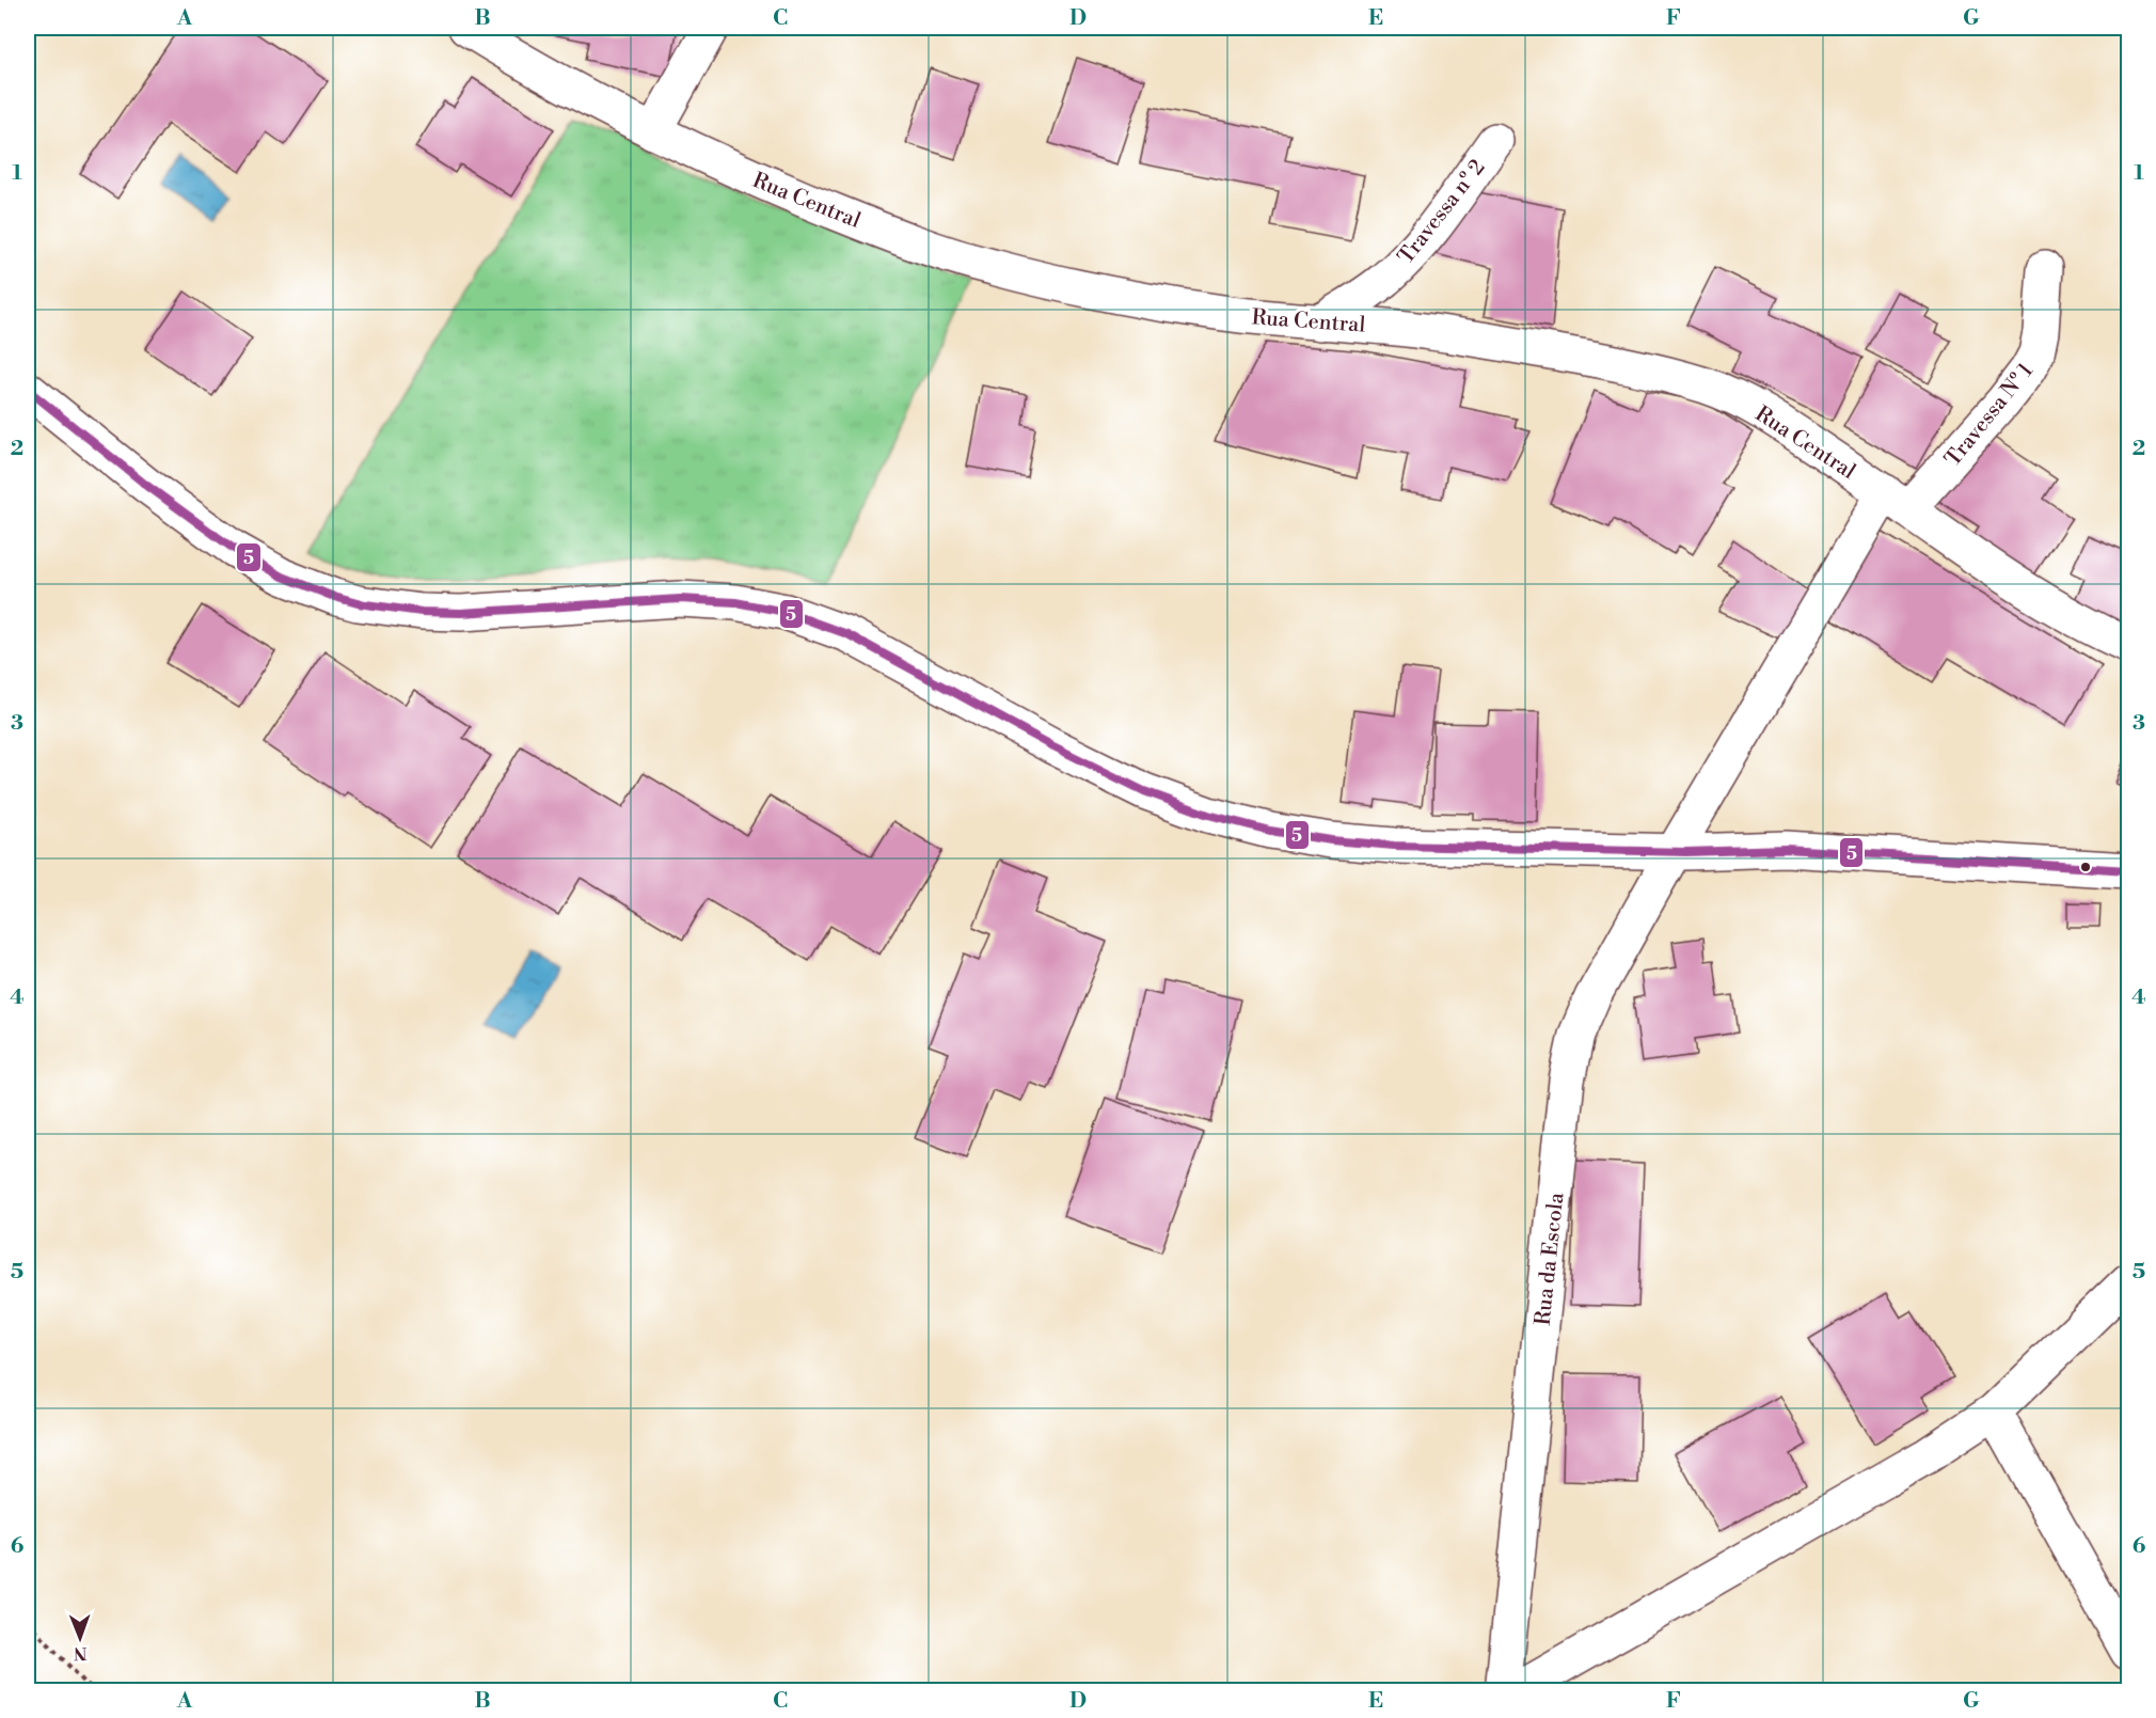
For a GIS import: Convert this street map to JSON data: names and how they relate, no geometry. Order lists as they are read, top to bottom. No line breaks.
{"streets":{"street":["Rua Central","Travessa nº 2","Travessa Nº 1","Rua da Escola"]},"crossings":[["Rua Central","Travessa nº 2"],["Rua Central","Travessa Nº 1"],["Travessa Nº 1","Rua da Escola"]],"lines":["transit line 5"],"north":"bottom","grid":{"columns":["A","B","C","D","E","F","G"],"rows":["1","2","3","4","5","6"]}}
